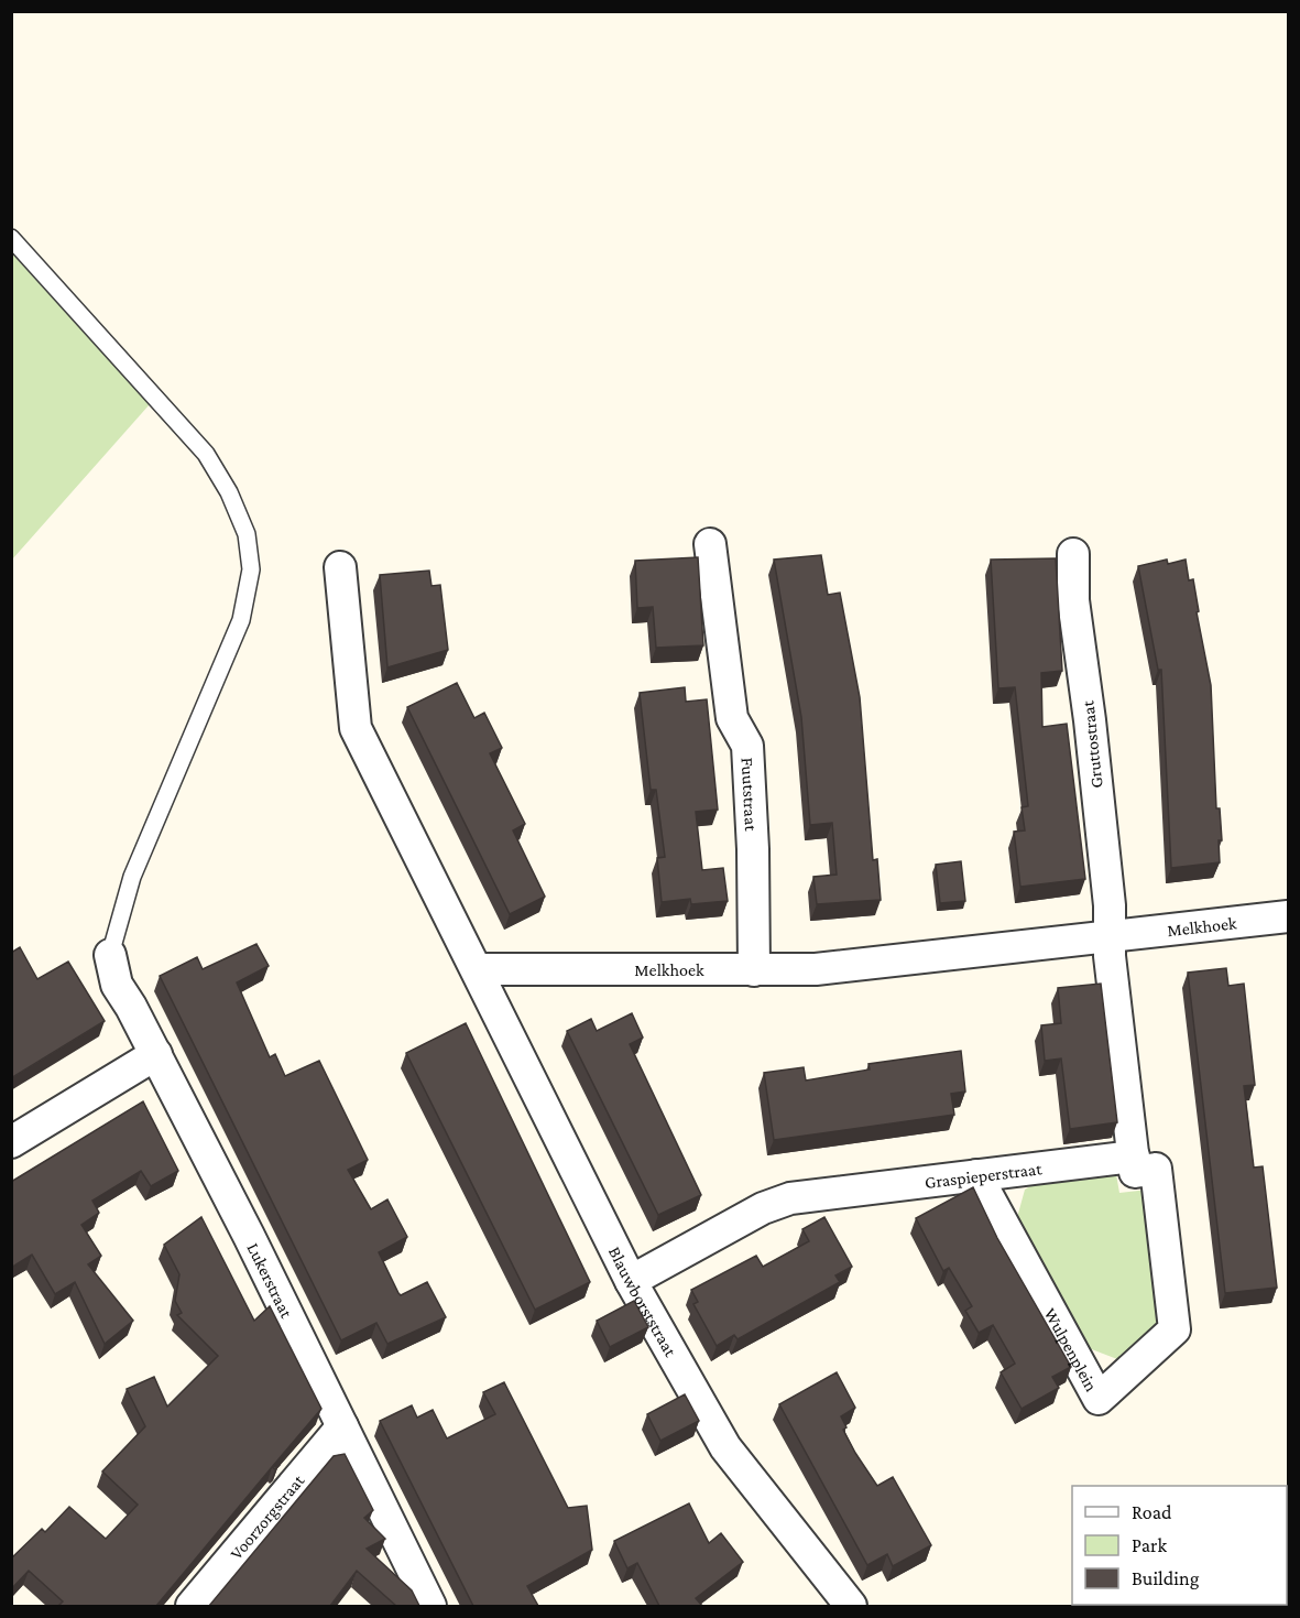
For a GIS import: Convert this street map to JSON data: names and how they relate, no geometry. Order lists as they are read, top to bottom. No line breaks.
{"streets":{"street":["Gruttostraat","Fuutstraat","Melkhoek","Graspieperstraat","Lukerstraat","Blauwborststraat","Wulpenplein","Voorzorgstraat"]},"crossings":[["Gruttostraat","Melkhoek"],["Fuutstraat","Melkhoek"],["Melkhoek","Blauwborststraat"],["Graspieperstraat","Blauwborststraat"],["Graspieperstraat","Wulpenplein"],["Lukerstraat","Voorzorgstraat"]],"legend":["Road","Park","Building"]}
